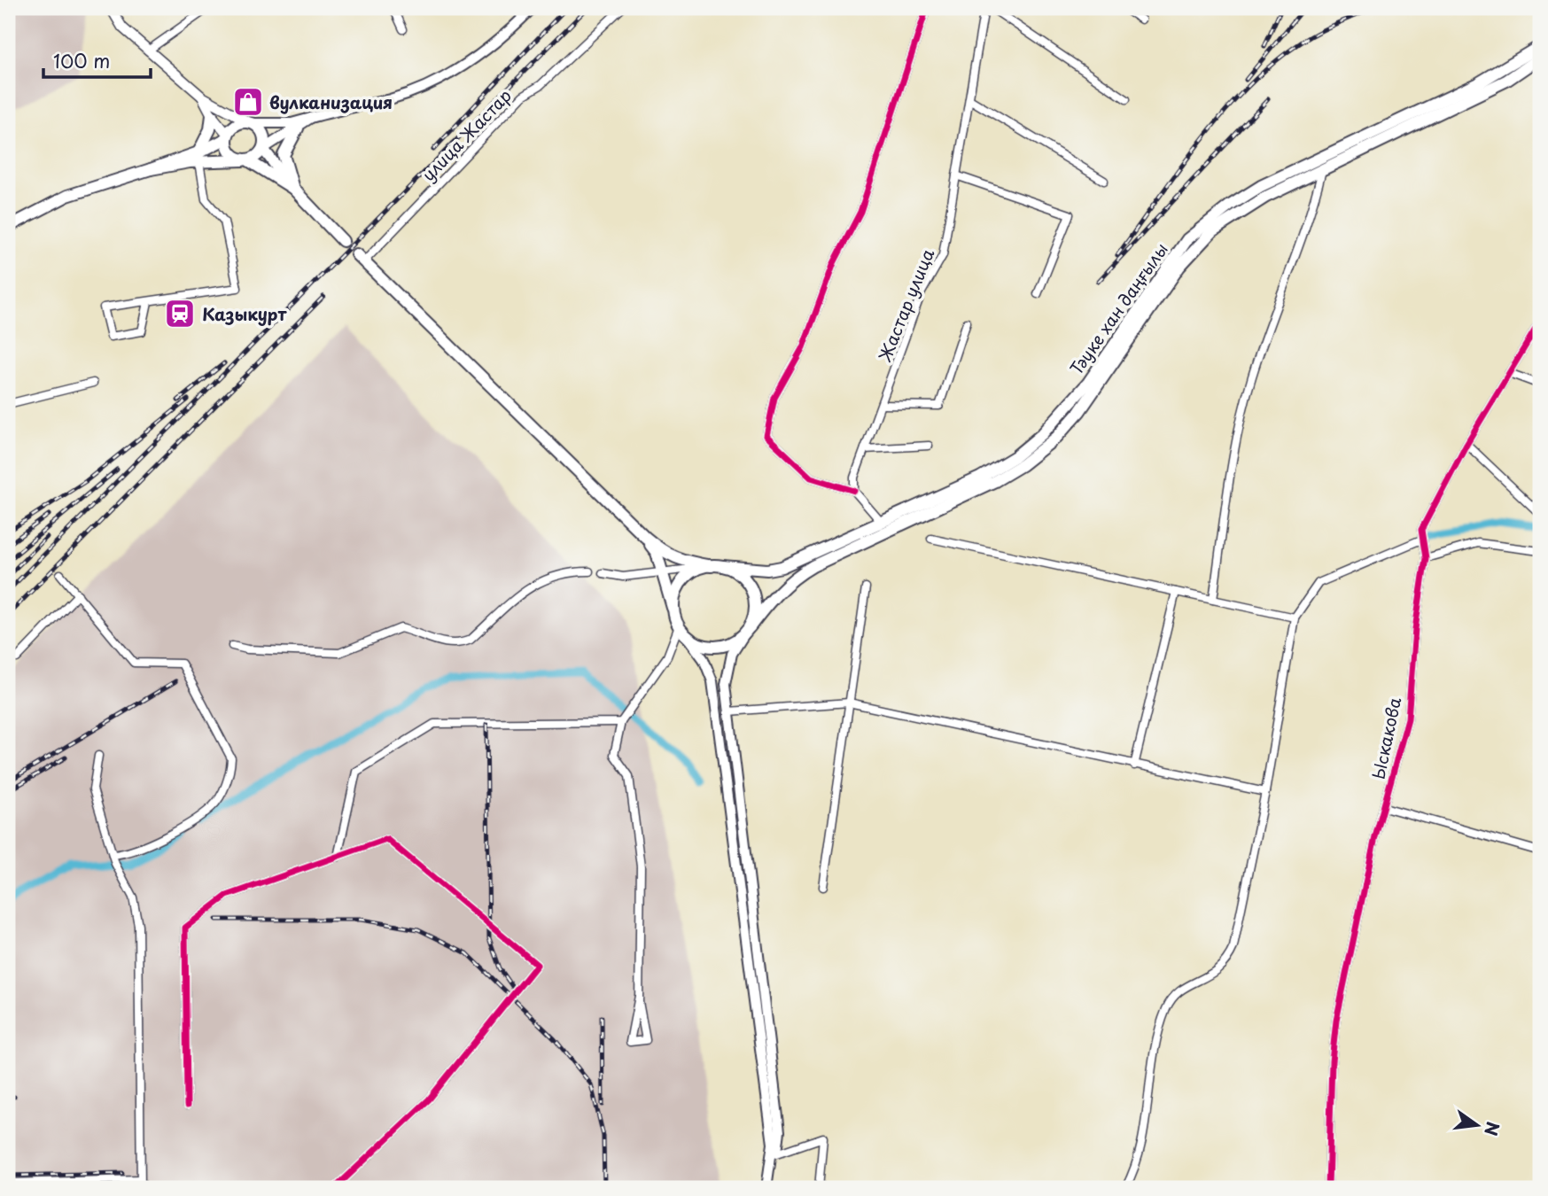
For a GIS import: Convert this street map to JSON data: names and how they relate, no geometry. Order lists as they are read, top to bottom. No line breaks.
{"streets":{"main road":["Тәуке хан даңғылы"],"street":["улица Жастар","Жастар улица","Ыскакова"]},"places":{"shop":["вулканизация"],"station":["Казыкурт"]},"scale_bar":"100 m","north":"right"}
